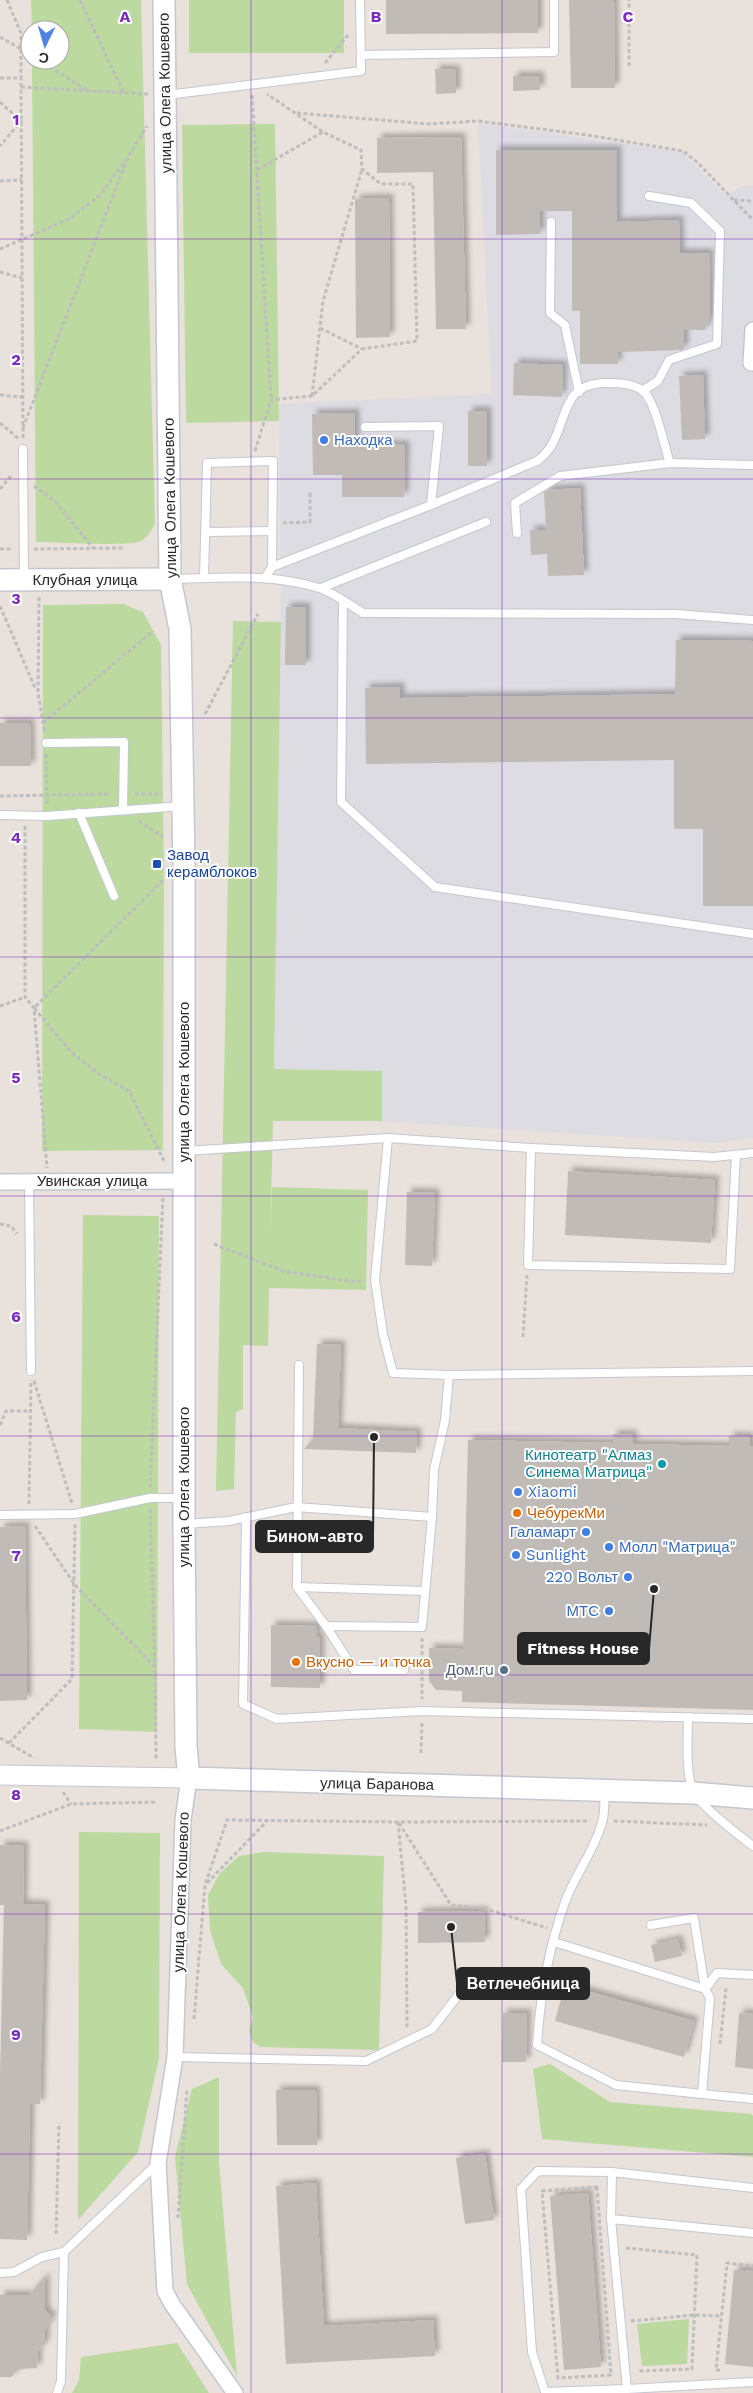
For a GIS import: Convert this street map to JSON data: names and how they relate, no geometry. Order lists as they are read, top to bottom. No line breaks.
{"streets":{"main road":["улица Олега Кошевого","Клубная улица","улица Баранова"],"street":["Увинская улица"]},"crossings":[["улица Олега Кошевого","Клубная улица"],["улица Олега Кошевого","Увинская улица"],["улица Олега Кошевого","улица Баранова"]],"places":{"other":["Находка","Бином-авто","Кинотеатр \"Алмаз Синема Матрица\"","Xiaomi","ЧебурекМи","Галамарт","Молл \"Матрица\"","Sunlight","220 Вольт","Fitness House","МТС","Вкусно — и точка","Дом.ru","Ветлечебница"],"transit":["Завод керамблоков"]},"north":"bottom","grid":{"columns":["A","B","C"],"rows":["1","2","3","4","5","6","7","8","9"]}}
